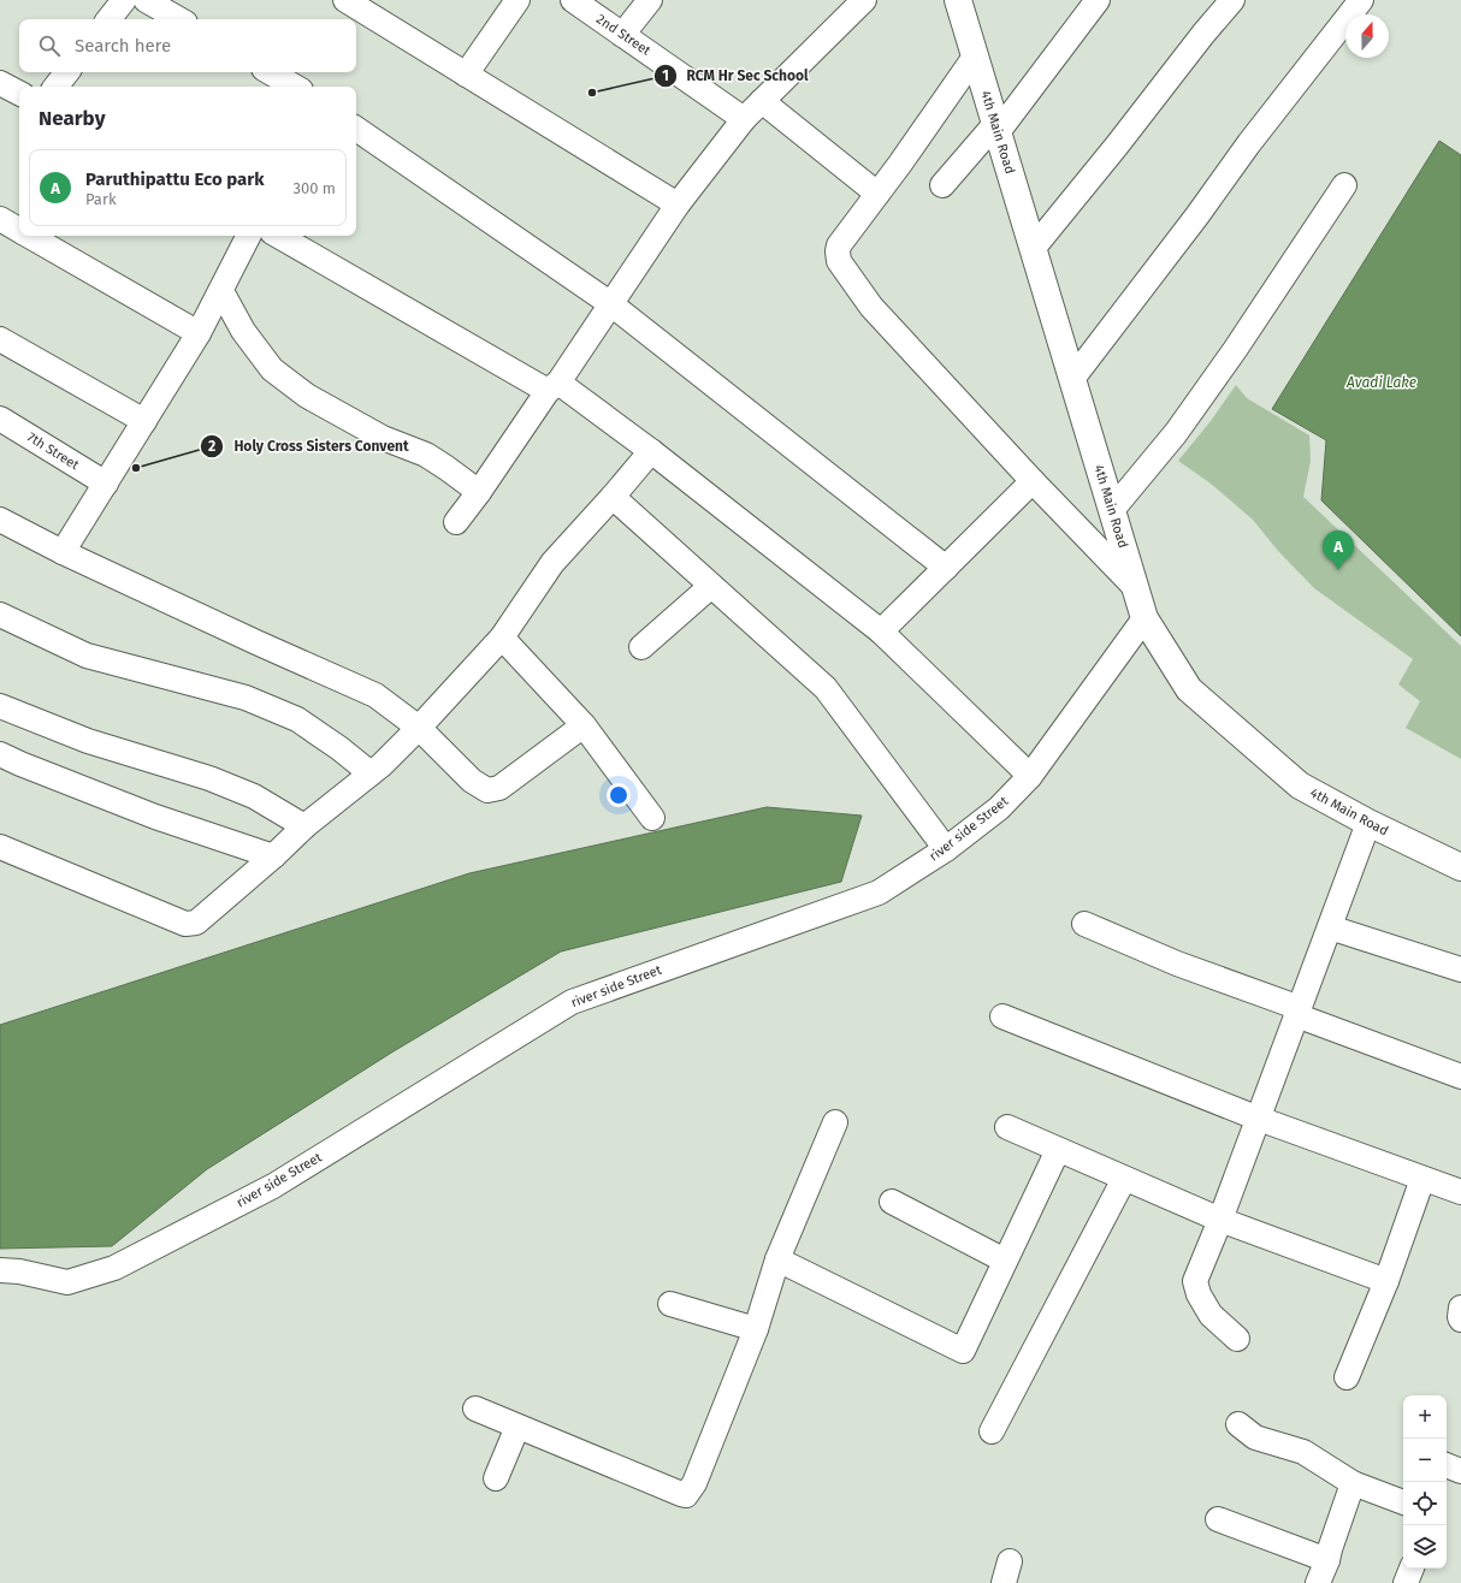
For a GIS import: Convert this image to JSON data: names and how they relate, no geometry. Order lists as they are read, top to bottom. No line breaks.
{"streets":{"main road":["4th Main Road"],"street":["2nd Street","7th Street","river side Street"]},"crossings":[["4th Main Road","river side Street"]],"water":["Avadi Lake"],"places":["RCM Hr Sec School","Holy Cross Sisters Convent"],"north":"top","page":{"search":"Search here","heading":"Nearby","list":[{"mark":"A","name":"Paruthipattu Eco park","note":"Park","value":"300 m"}],"pins":"A","map_buttons":["+","−"]}}
